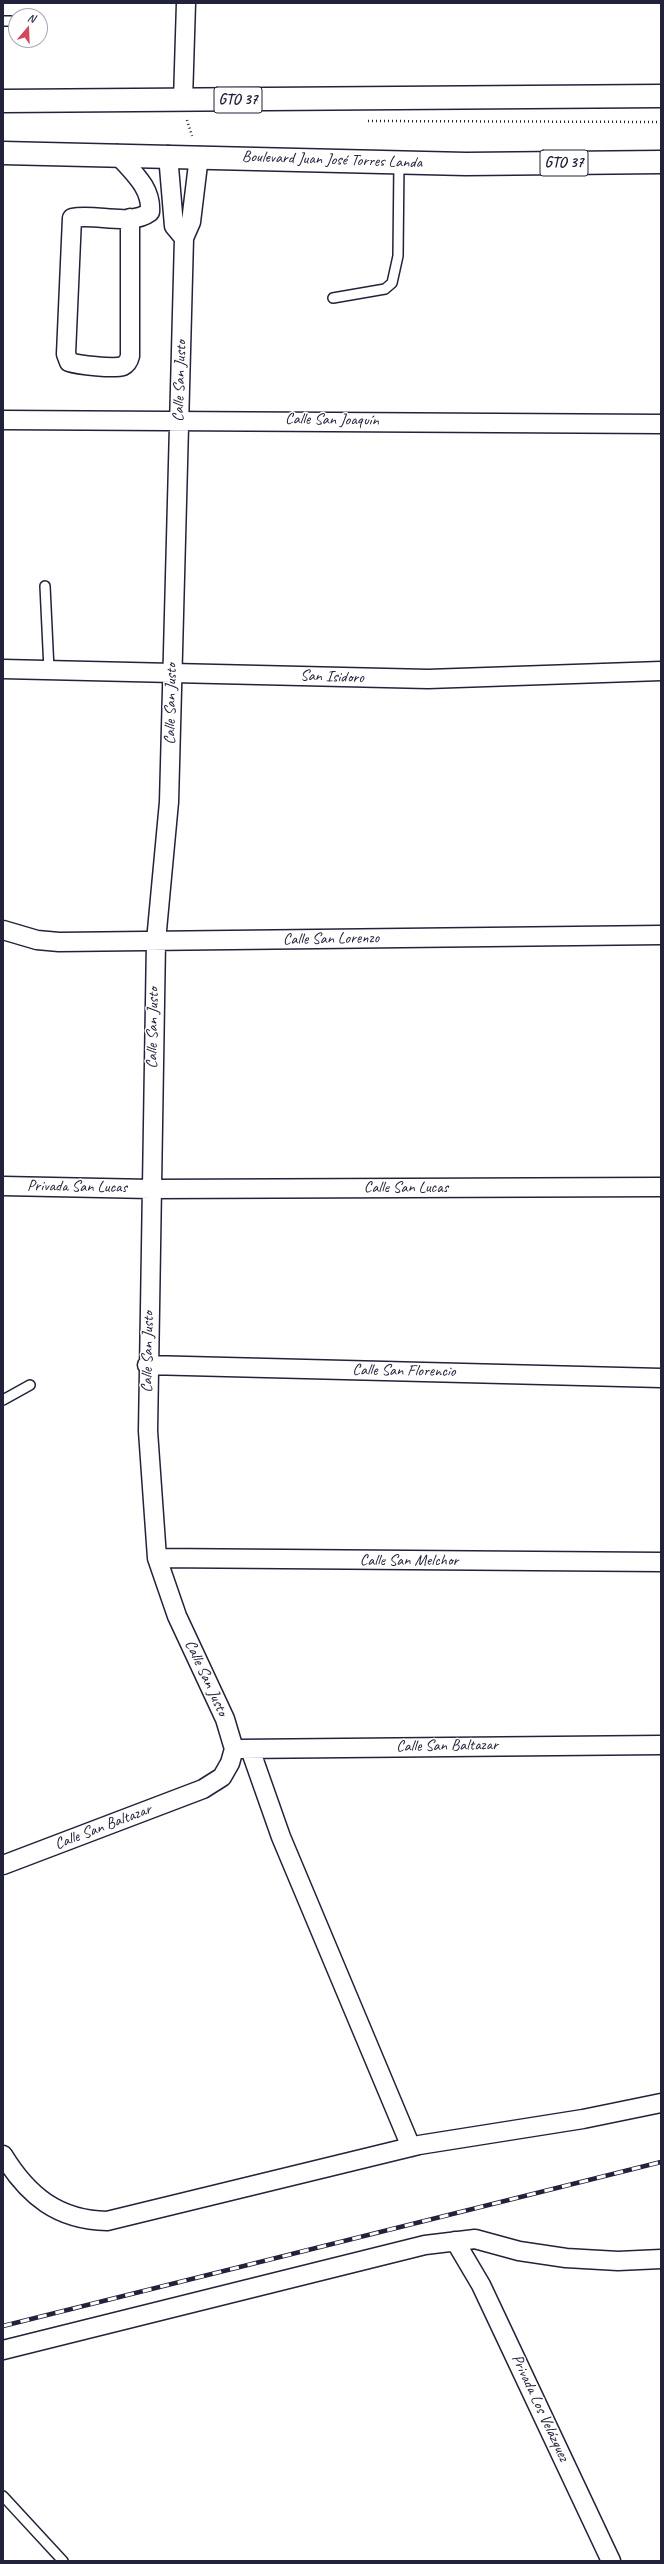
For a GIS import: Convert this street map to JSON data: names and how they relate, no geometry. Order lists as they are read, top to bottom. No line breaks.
{"streets":{"main road":["GTO 37","Boulevard Juan José Torres Landa"],"street":["Calle San Justo","Calle San Joaquín","San Isidoro","Calle San Lorenzo","Privada San Lucas","Calle San Lucas","Calle San Florencio","Calle San Melchor","Calle San Baltazar","Privada Los Velázquez"]},"crossings":[["Boulevard Juan José Torres Landa","Calle San Justo"],["Calle San Justo","Calle San Joaquín"],["Calle San Justo","San Isidoro"],["Calle San Justo","Calle San Lorenzo"],["Calle San Justo","Privada San Lucas"],["Calle San Justo","Calle San Lucas"],["Calle San Justo","Calle San Florencio"],["Calle San Justo","Calle San Melchor"],["Calle San Justo","Calle San Baltazar"],["Privada San Lucas","Calle San Lucas"]],"north":"top"}
